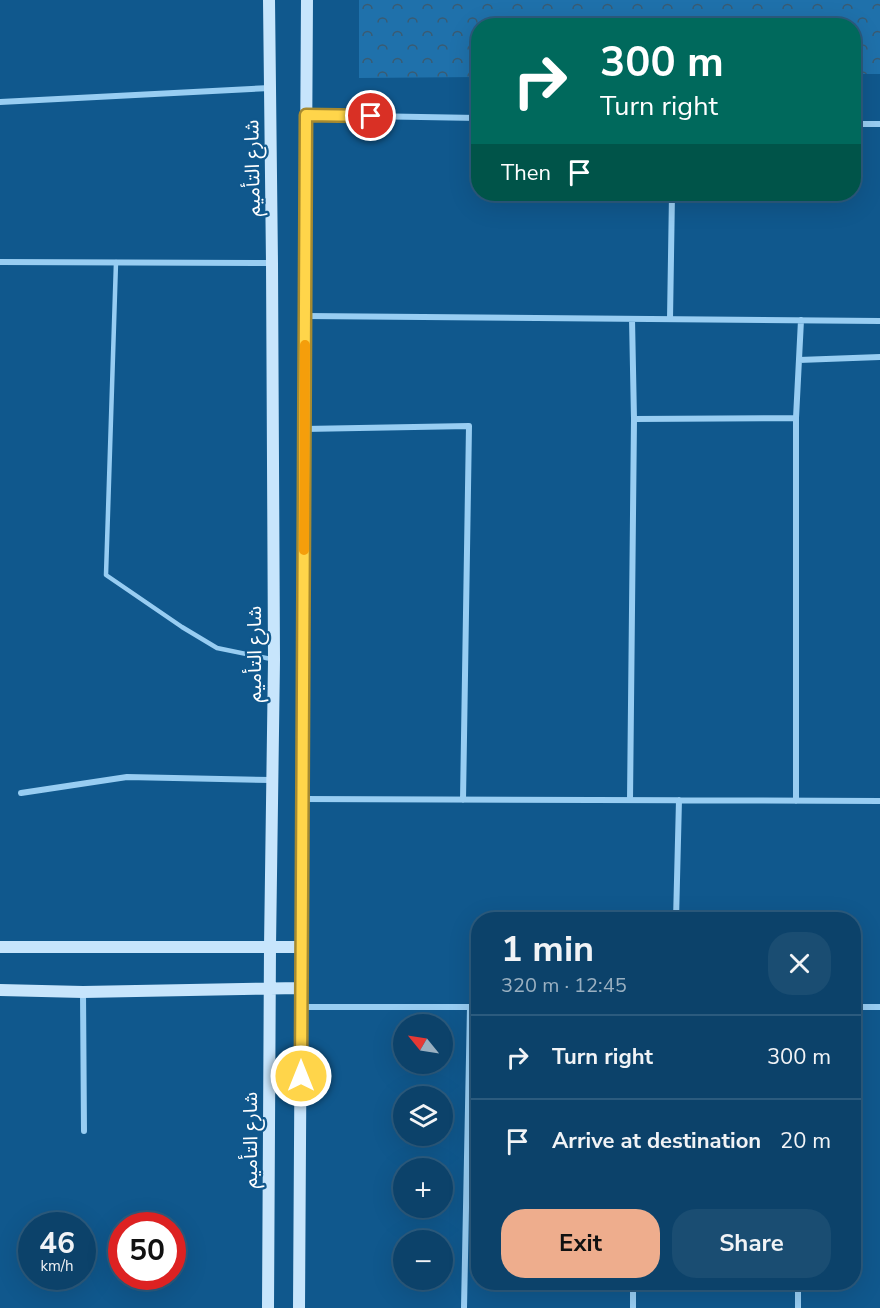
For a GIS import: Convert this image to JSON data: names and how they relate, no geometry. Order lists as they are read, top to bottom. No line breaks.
{"streets":{"main road":["شارع التأميم"]},"north":"top left","page":{"turn":["300 m","Turn right"],"then":"Then","heading":["1 min","320 m · 12:45"],"map_buttons":["+","−"],"list":[{"name":"Turn right","value":"300 m"},{"name":"Arrive at destination","value":"20 m"}],"buttons":["Exit","Share"],"speed":"46 km/h","limit":"50"}}
